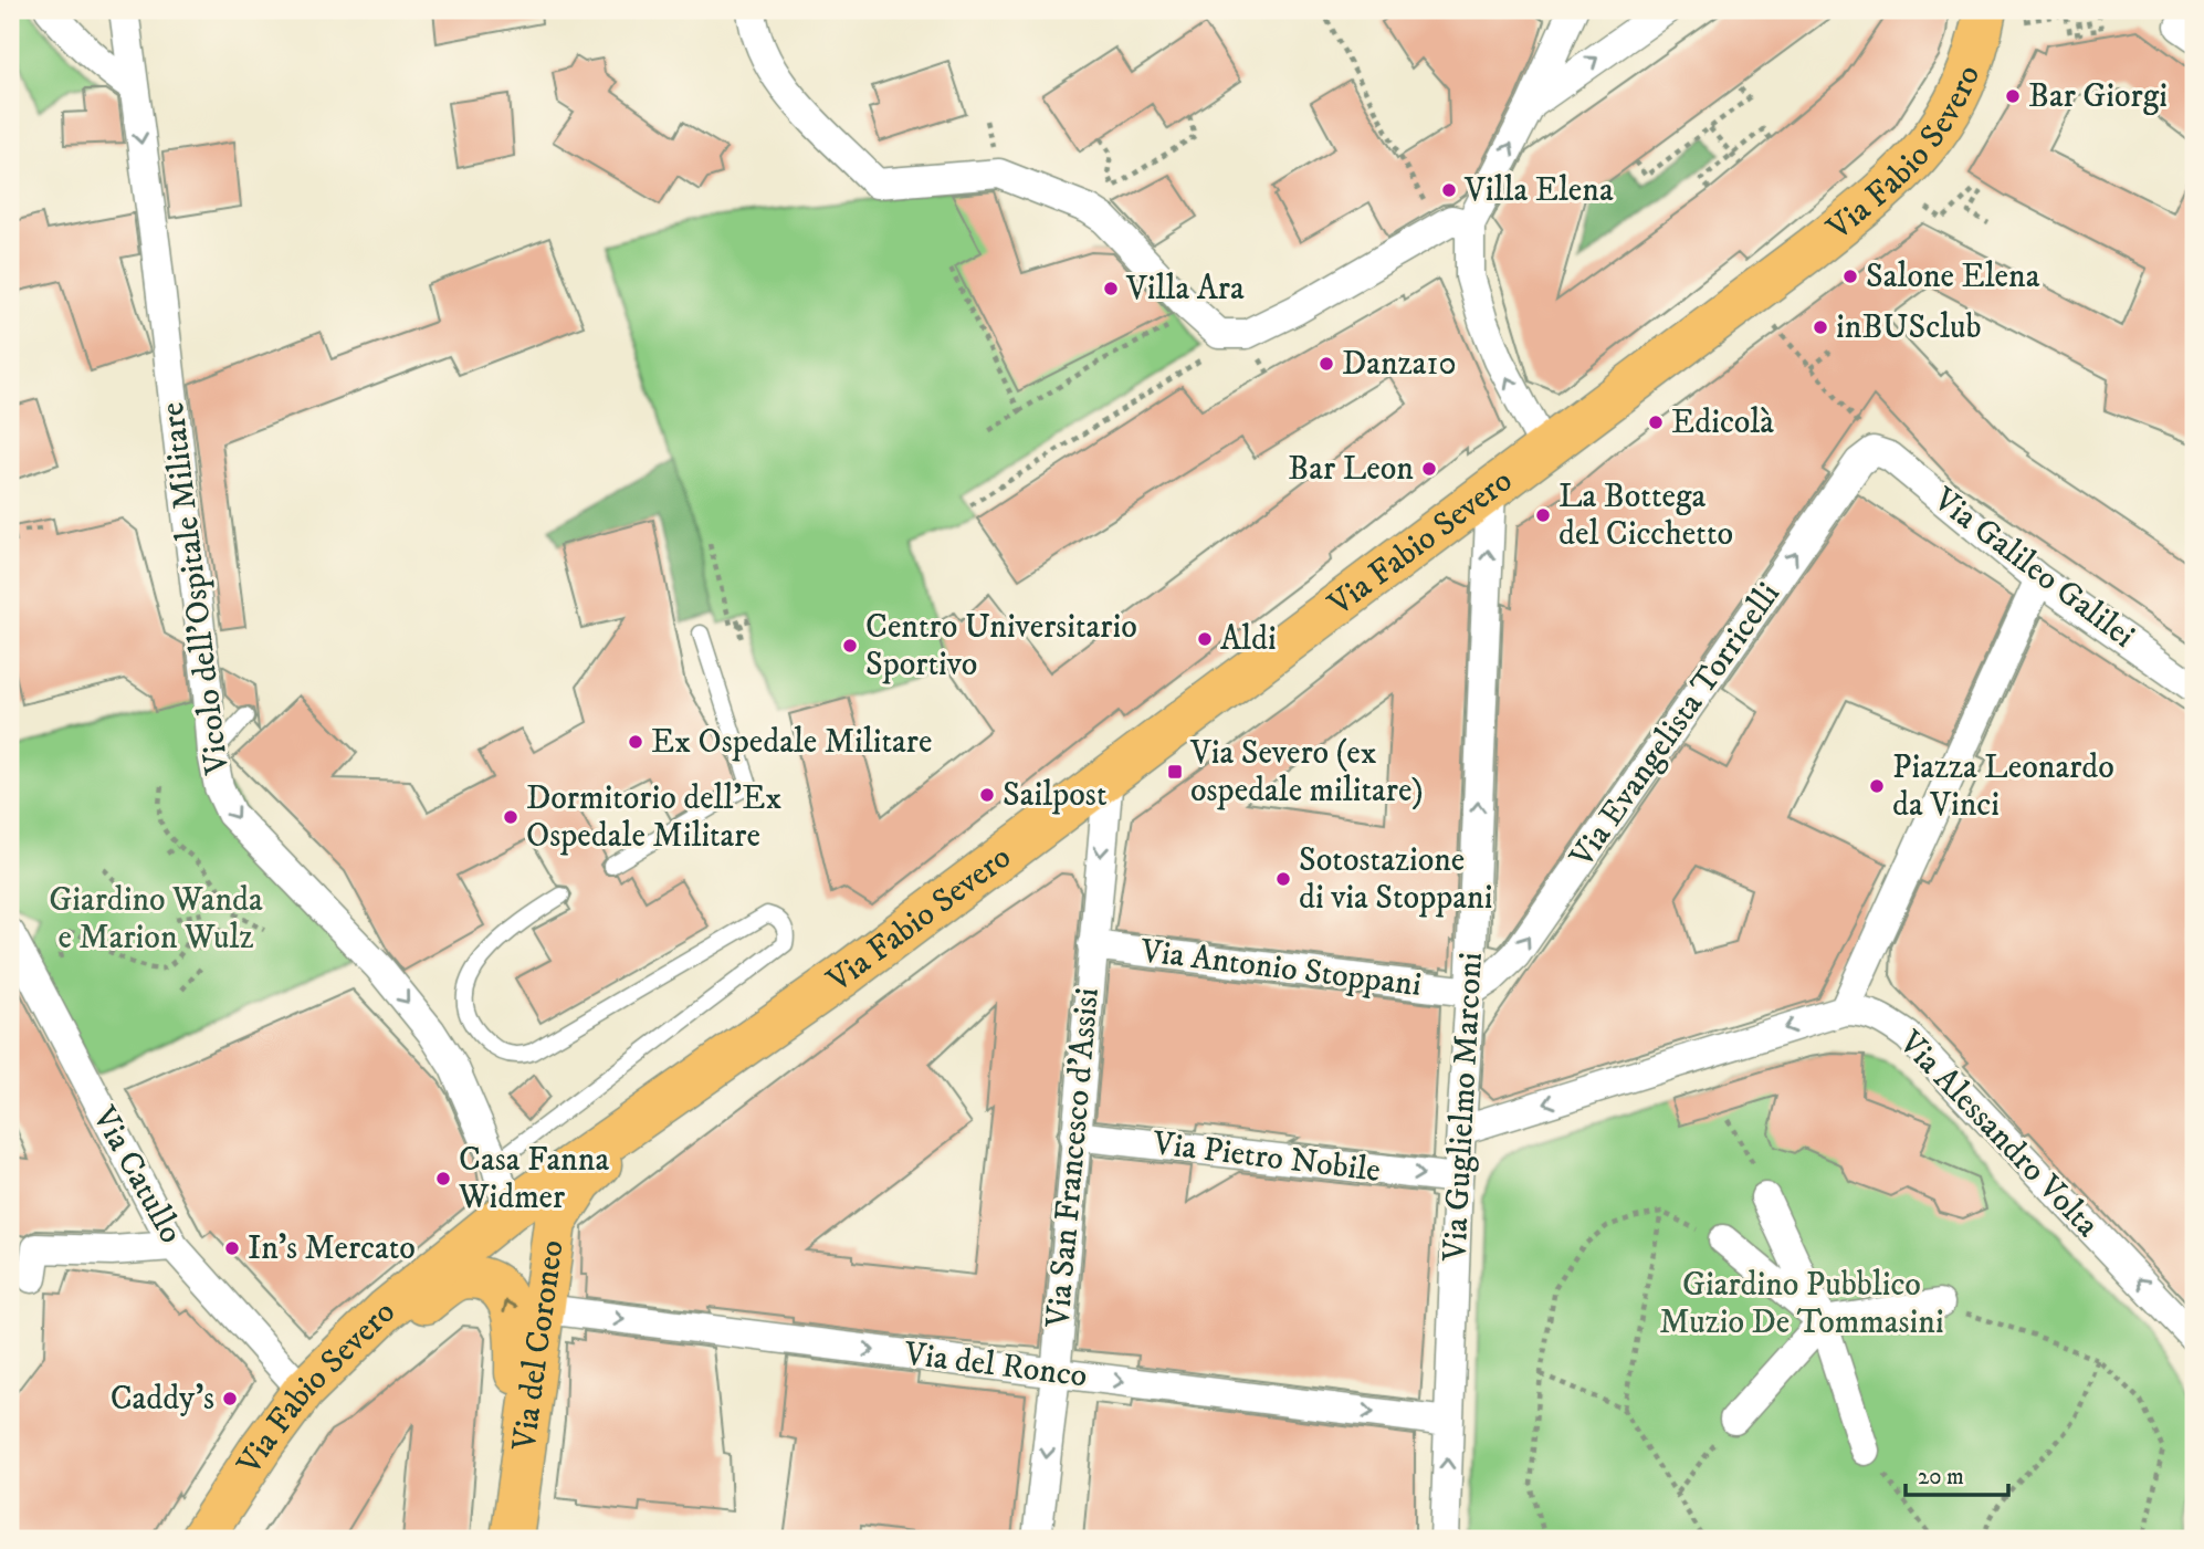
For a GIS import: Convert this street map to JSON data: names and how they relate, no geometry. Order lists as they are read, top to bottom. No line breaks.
{"streets":{"main road":["Via Fabio Severo","Via del Coroneo"],"street":["Via Galileo Galilei","Vicolo dell'Ospitale Militare","Via Evangelista Torricelli","Via Antonio Stoppani","Via Guglielmo Marconi","Via Alessandro Volta","Via San Francesco d'Assisi","Via Pietro Nobile","Via Catullo","Via del Ronco"]},"crossings":[["Via Fabio Severo","Vicolo dell'Ospitale Militare"],["Via Fabio Severo","Via Guglielmo Marconi"],["Via Fabio Severo","Via San Francesco d'Assisi"],["Via Fabio Severo","Via Catullo"],["Via Fabio Severo","Via del Coroneo"],["Via Galileo Galilei","Via Evangelista Torricelli"],["Via Evangelista Torricelli","Via Antonio Stoppani"],["Via Evangelista Torricelli","Via Guglielmo Marconi"],["Via Antonio Stoppani","Via Guglielmo Marconi"],["Via Antonio Stoppani","Via San Francesco d'Assisi"],["Via Guglielmo Marconi","Via Alessandro Volta"],["Via Guglielmo Marconi","Via Pietro Nobile"],["Via Guglielmo Marconi","Via del Ronco"],["Via San Francesco d'Assisi","Via Pietro Nobile"],["Via San Francesco d'Assisi","Via del Ronco"],["Via del Coroneo","Via del Ronco"]],"one_way":["Vicolo dell'Ospitale Militare","Via Guglielmo Marconi","Via Alessandro Volta","Via San Francesco d'Assisi","Via Pietro Nobile","Via del Ronco"],"parks":["Giardino Wanda e Marion Wulz","Giardino Pubblico Muzio De Tommasini"],"places":{"other":["Bar Giorgi","Villa Elena","Salone Elena","Villa Ara","inBUSclub","Danza10","Edicolà","Bar Leon","La Bottega del Cicchetto","Aldi","Centro Universitario Sportivo","Ex Ospedale Militare","Piazza Leonardo da Vinci","Sailpost","Dormitorio dell'Ex Ospedale Militare","Sotostazione di via Stoppani","Casa Fanna Widmer","In's Mercato","Caddy's"],"transit":["Via Severo (ex ospedale militare)"]},"scale_bar":"20 m"}
